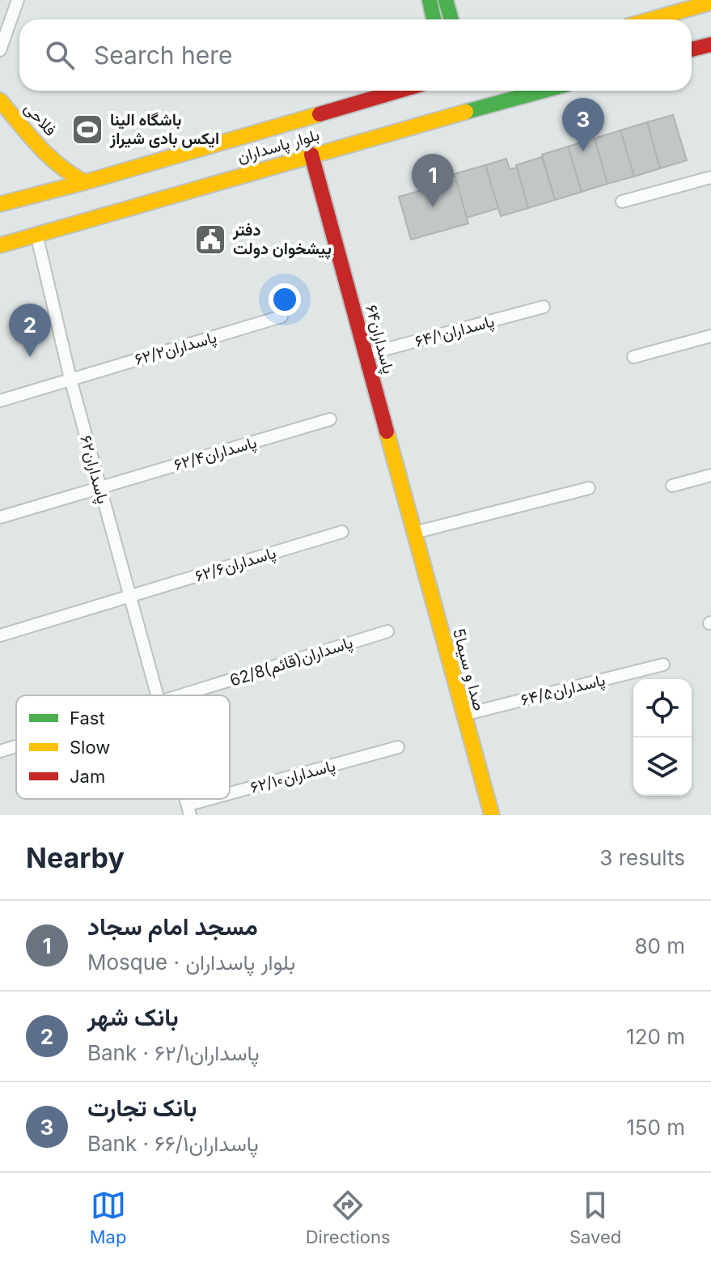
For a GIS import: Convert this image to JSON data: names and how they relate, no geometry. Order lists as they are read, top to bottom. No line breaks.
{"streets":{"main road":["فلاحی","بلوار پاسداران","پاسداران۶۴","5صدا و سیما"],"street":["پاسداران۶۴/۱","پاسداران۶۲/۲","پاسداران۶۲/۴","پاسداران۶۲","پاسداران۶۲/۶","62/8پاسداران(قائم)","پاسداران۶۴/۵","پاسداران۶۲/۱۰"]},"crossings":[["فلاحی","بلوار پاسداران"],["بلوار پاسداران","پاسداران۶۴"],["بلوار پاسداران","پاسداران۶۲"],["پاسداران۶۴/۱","پاسداران۶۴"],["پاسداران۶۴","5صدا و سیما"],["پاسداران۶۲/۲","پاسداران۶۲"],["پاسداران۶۲/۴","پاسداران۶۲"],["پاسداران۶۲","پاسداران۶۲/۶"],["5صدا و سیما","پاسداران۶۴/۵"]],"places":{"sports":["باشگاه الینا ایکس بادی شیراز"],"public building":["دفتر پیشخوان دولت"]},"legend":["Fast","Slow","Jam"],"page":{"search":"Search here","pins":["3","1","2"],"heading":["Nearby","3 results"],"list":[{"mark":"1","name":"مسجد امام سجاد","note":"Mosque · بلوار پاسداران","value":"80 m"},{"mark":"2","name":"بانک شهر","note":"Bank · پاسداران۶۲/۱","value":"120 m"},{"mark":"3","name":"بانک تجارت","note":"Bank · پاسداران۶۶/۱","value":"150 m"}],"nav":["Map","Directions","Saved"]}}
